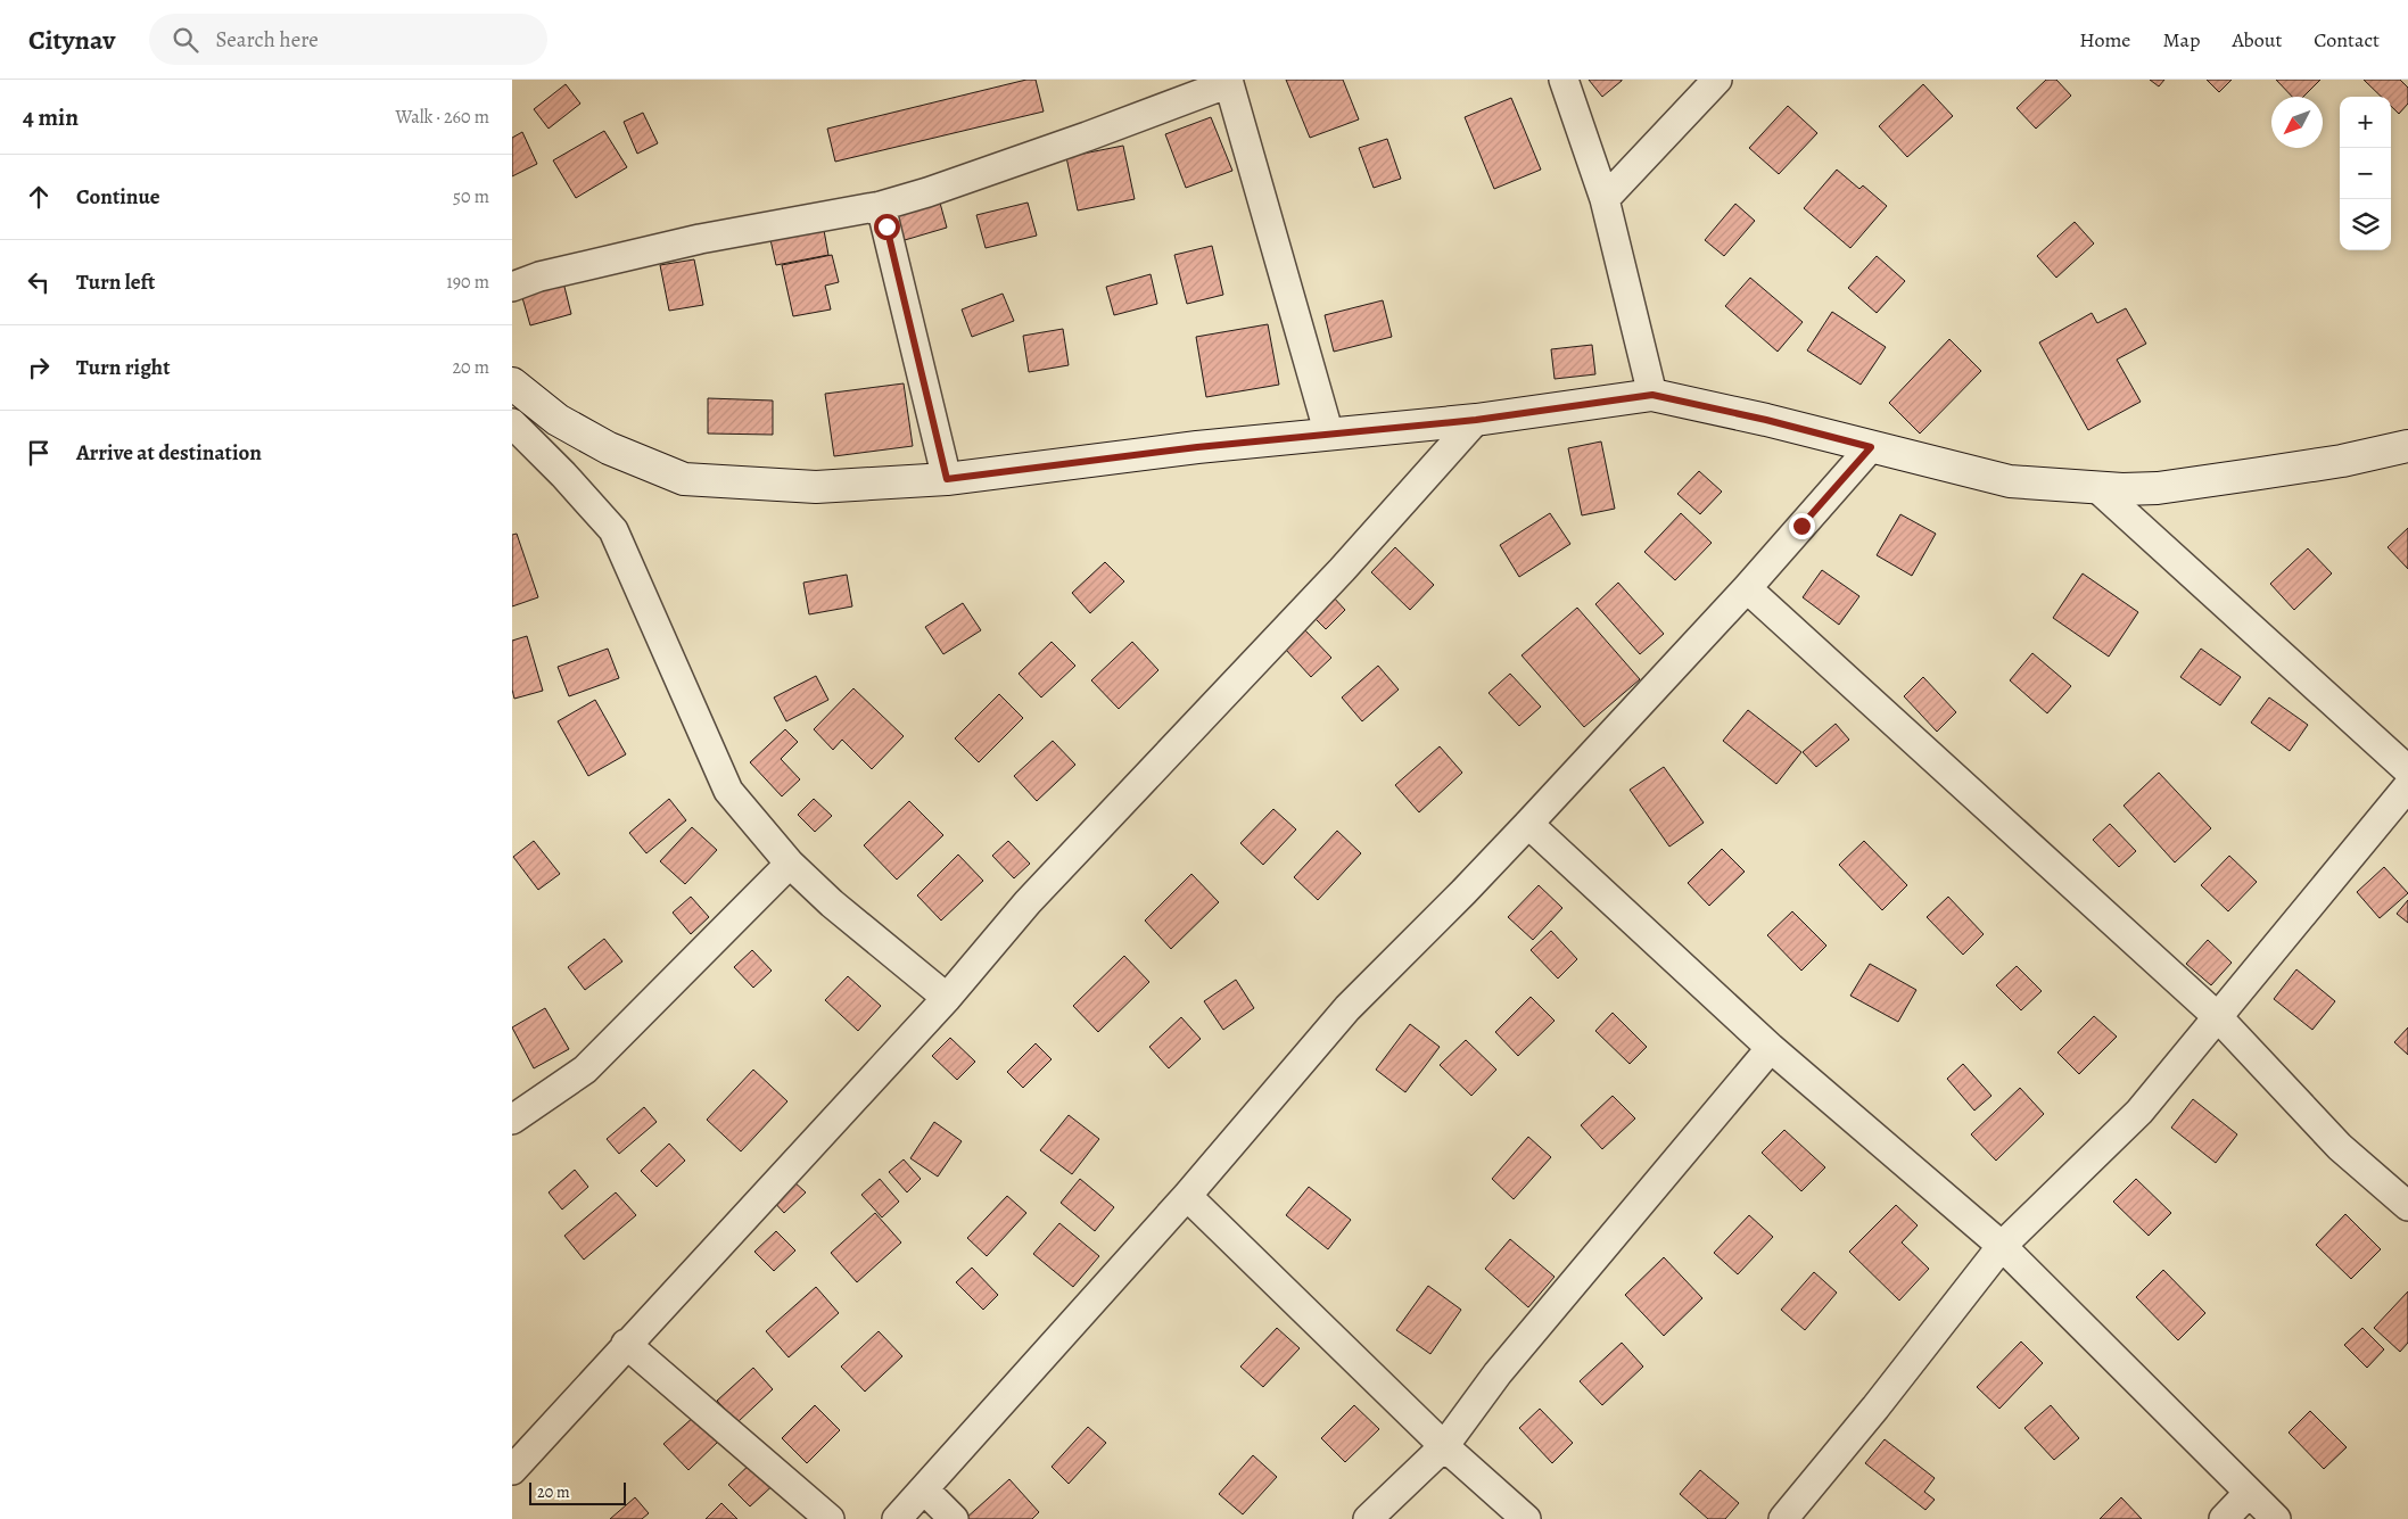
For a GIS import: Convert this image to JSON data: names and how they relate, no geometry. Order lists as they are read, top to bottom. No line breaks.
{"scale_bar":"20 m","north":"bottom left","page":{"header":"Citynav","search":"Search here","nav":["Home","Map","About","Contact"],"heading":["4 min","Walk · 260 m"],"map_buttons":["+","−"],"list":[["Continue","50 m"],["Turn left","190 m"],["Turn right","20 m"],"Arrive at destination"],"scale":"20 m"}}
